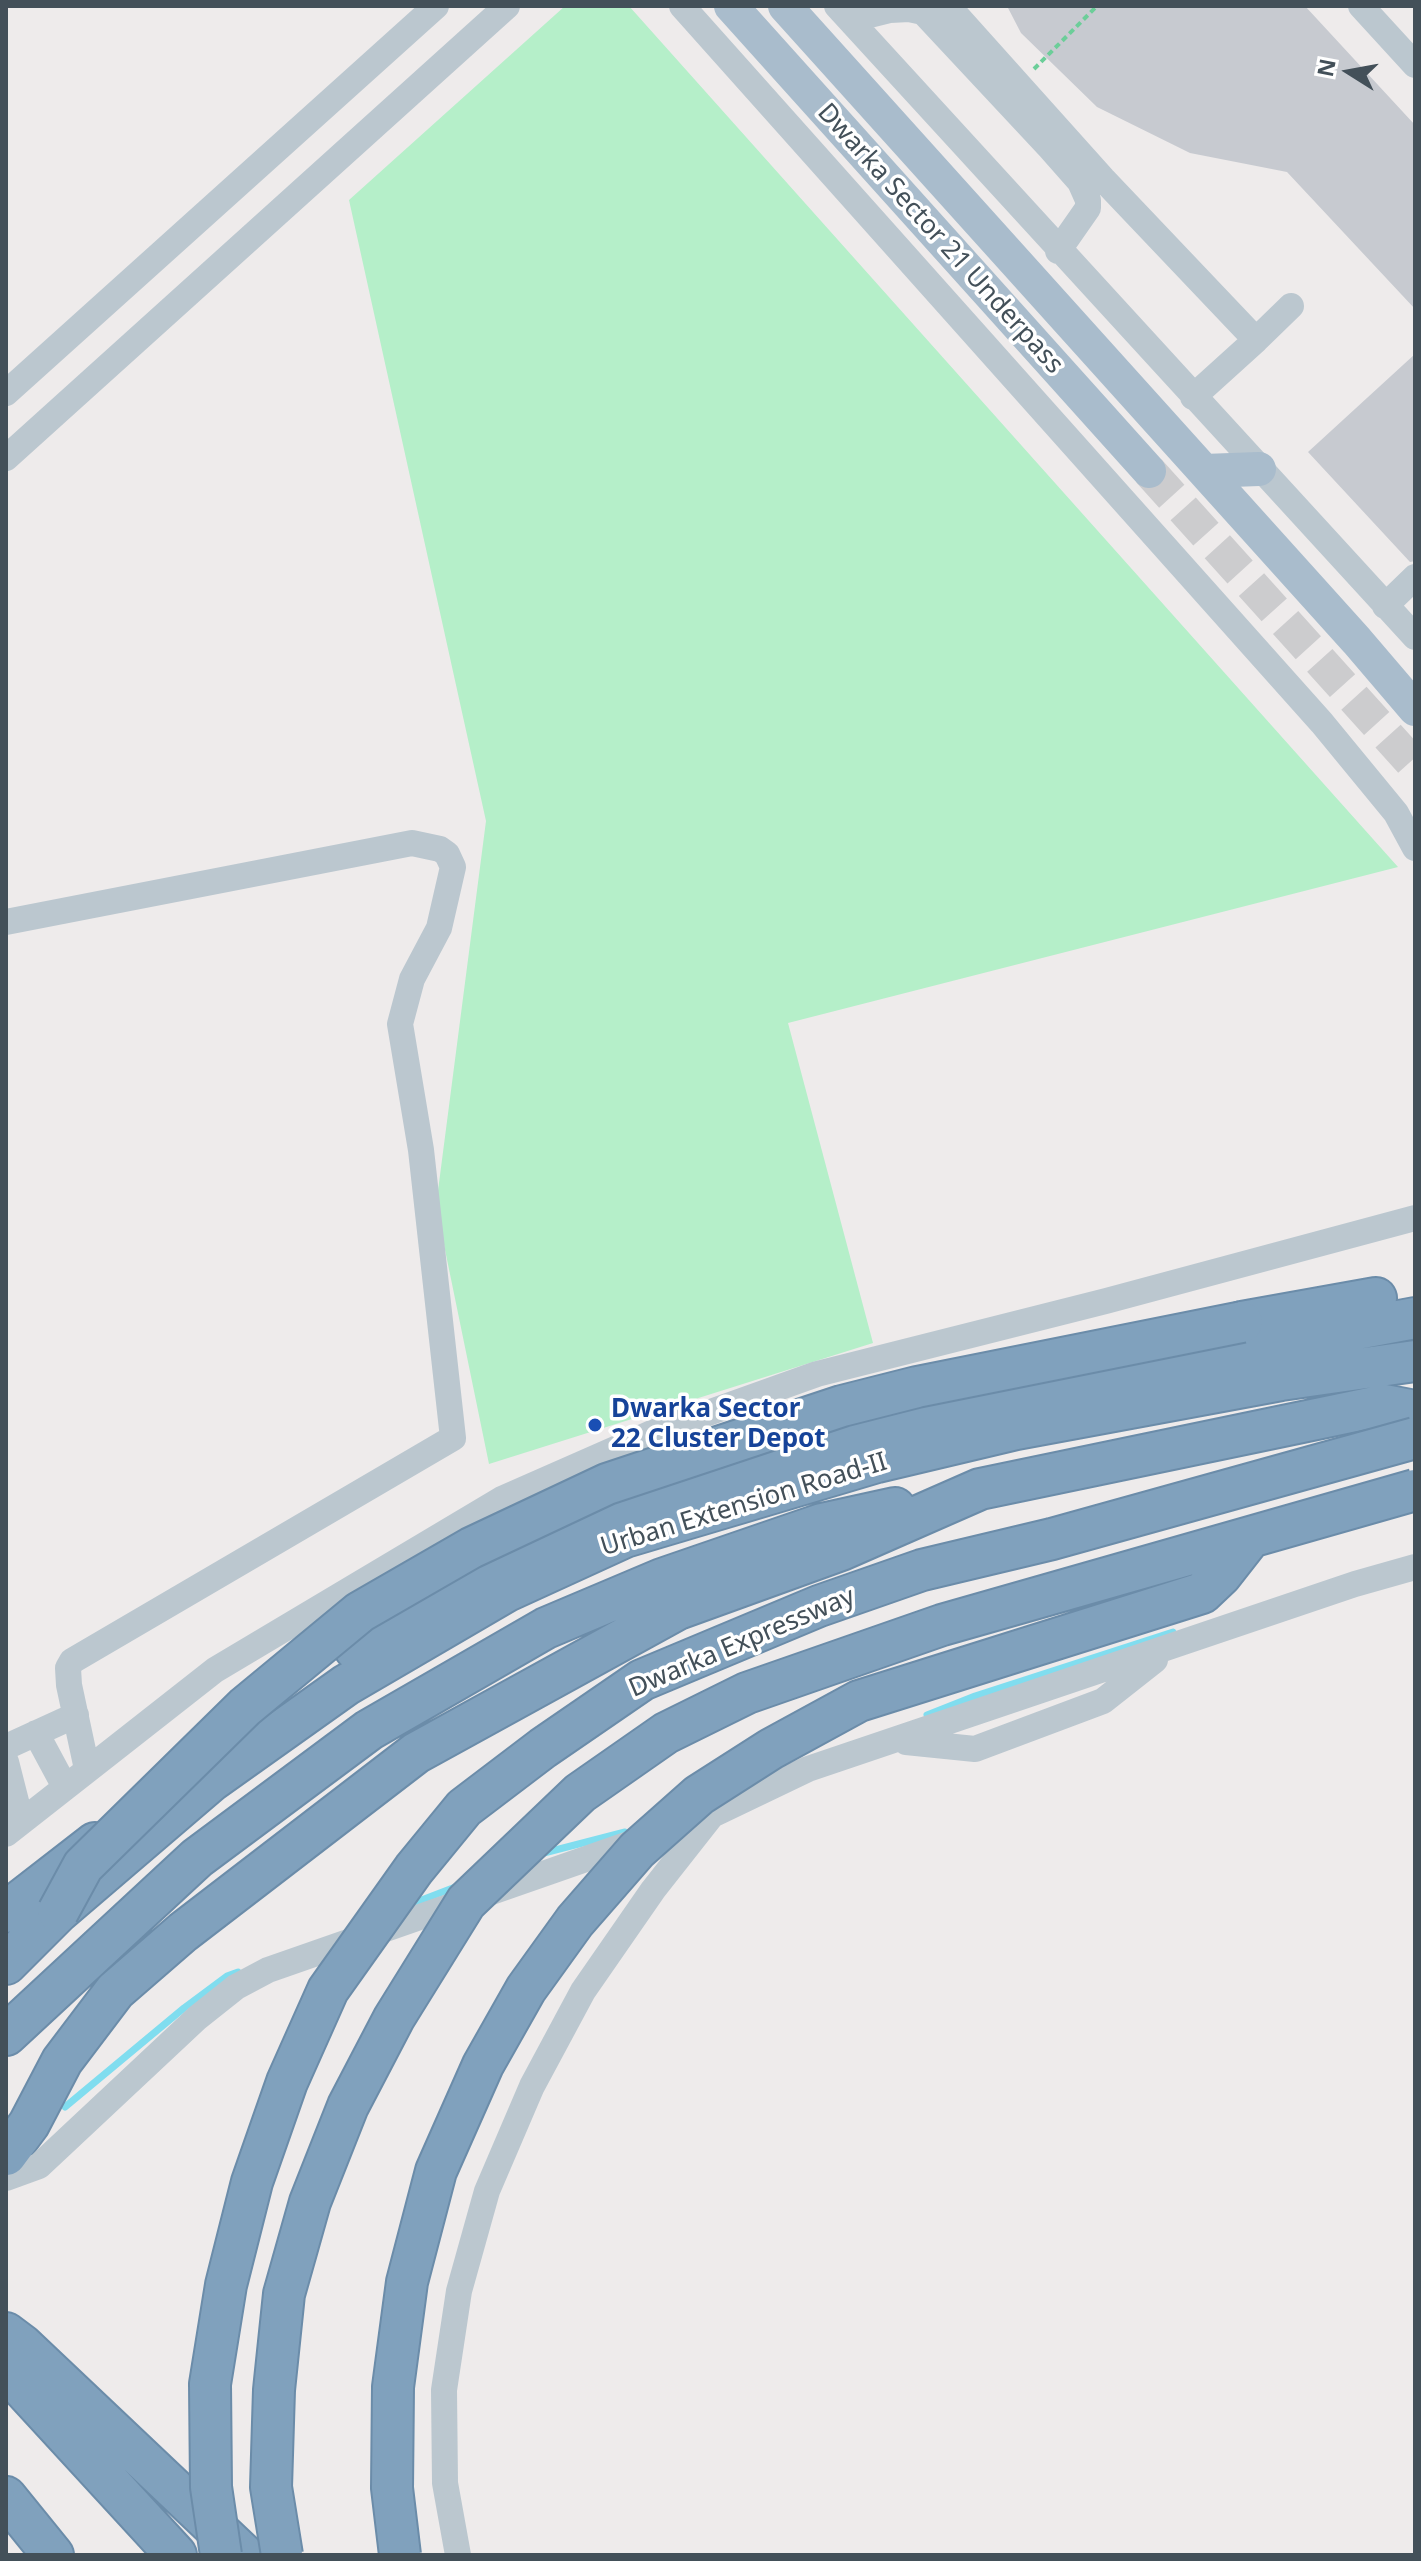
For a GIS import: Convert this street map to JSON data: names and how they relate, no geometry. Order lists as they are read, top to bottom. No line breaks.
{"streets":{"highway":["Urban Extension Road-II","Dwarka Expressway"],"main road":["Dwarka Sector 21 Underpass"]},"places":["Dwarka Sector 22 Cluster Depot"],"north":"left"}
